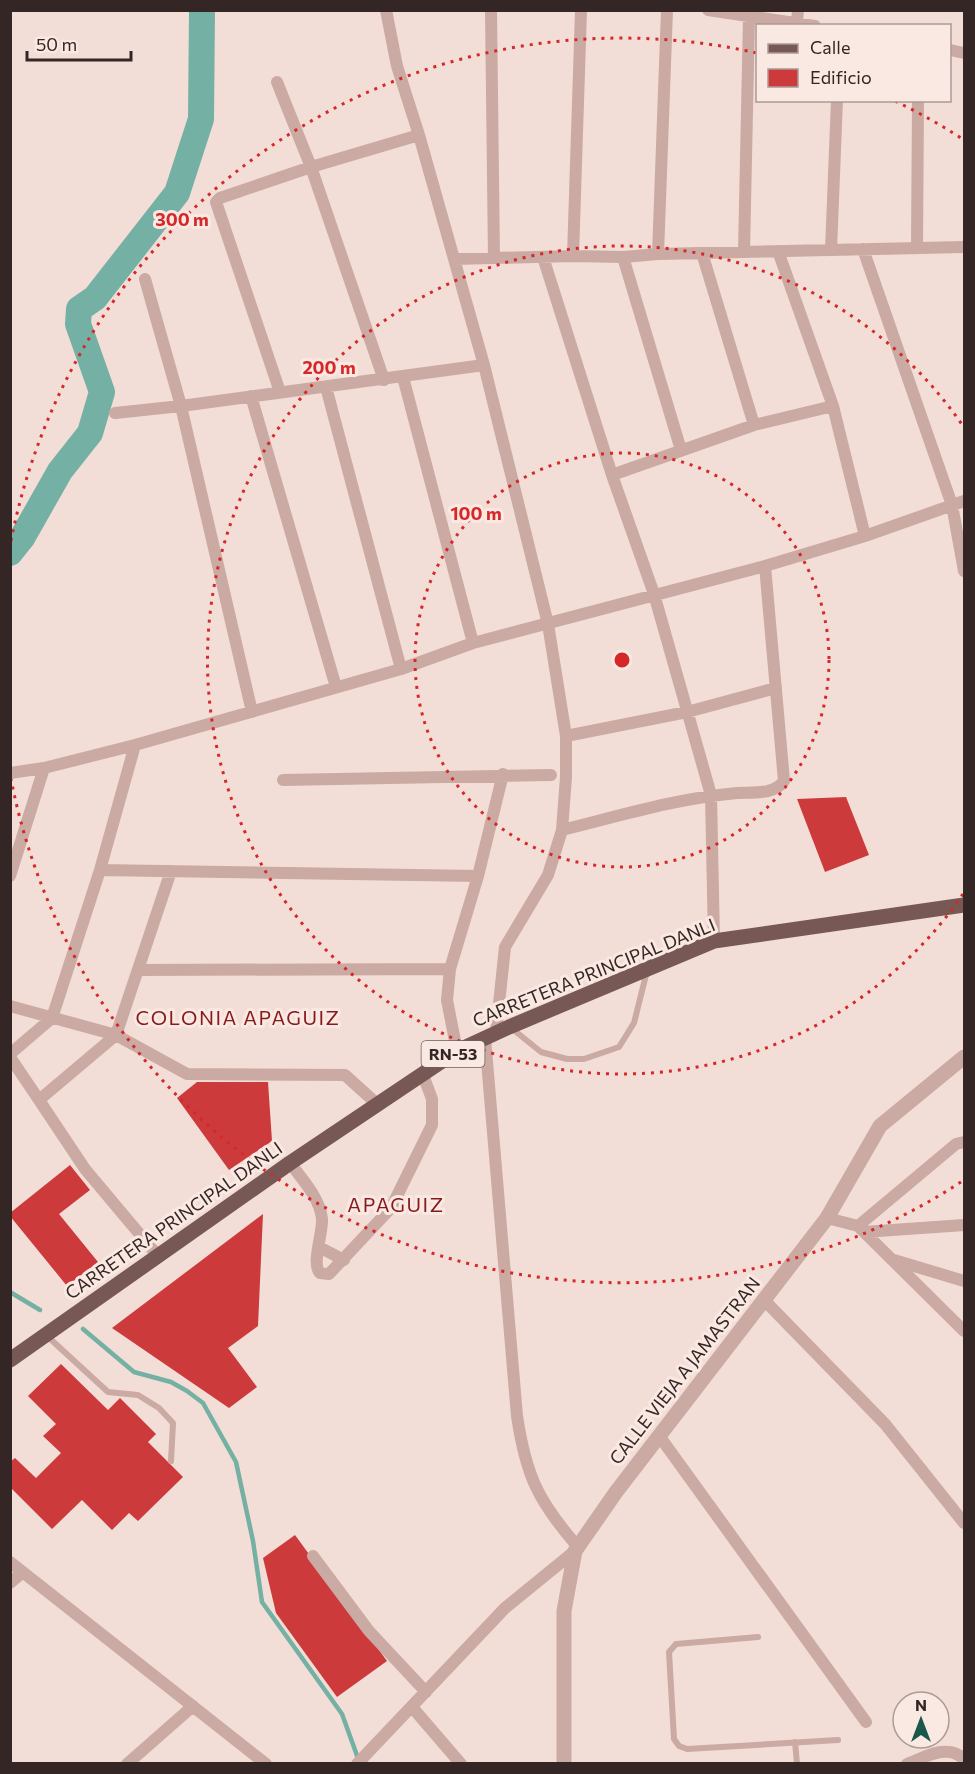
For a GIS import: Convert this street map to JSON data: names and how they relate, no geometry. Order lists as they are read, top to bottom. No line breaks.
{"streets":{"main road":["CARRETERA PRINCIPAL DANLI","RN-53"],"street":["CALLE VIEJA A JAMASTRAN"]},"districts":["COLONIA APAGUIZ","APAGUIZ"],"legend":["Calle","Edificio"],"scale_bar":"50 m","north":"top","rings":["300 m","200 m","100 m"]}
